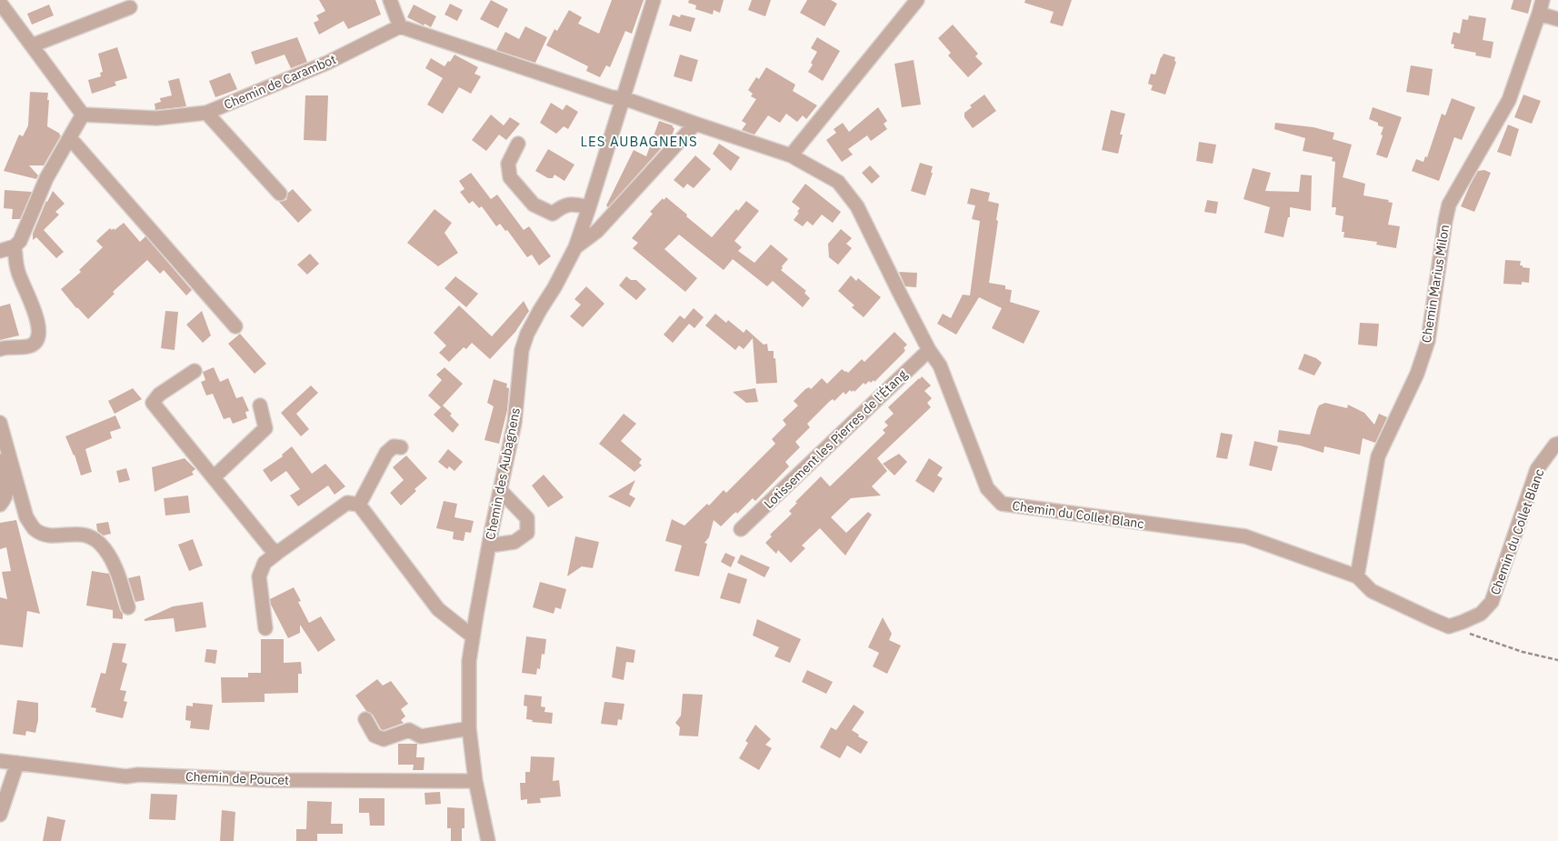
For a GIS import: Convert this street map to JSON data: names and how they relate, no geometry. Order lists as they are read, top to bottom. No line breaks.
{"streets":{"street":["Chemin de Carambot","Chemin Marius Milon","Lotissement les Pierres de l'Étang","Chemin des Aubagnens","Chemin du Collet Blanc","Chemin de Poucet"]},"crossings":[["Chemin Marius Milon","Chemin du Collet Blanc"],["Lotissement les Pierres de l'Étang","Chemin du Collet Blanc"],["Chemin des Aubagnens","Chemin du Collet Blanc"],["Chemin des Aubagnens","Chemin de Poucet"]],"districts":["LES AUBAGNENS"]}
